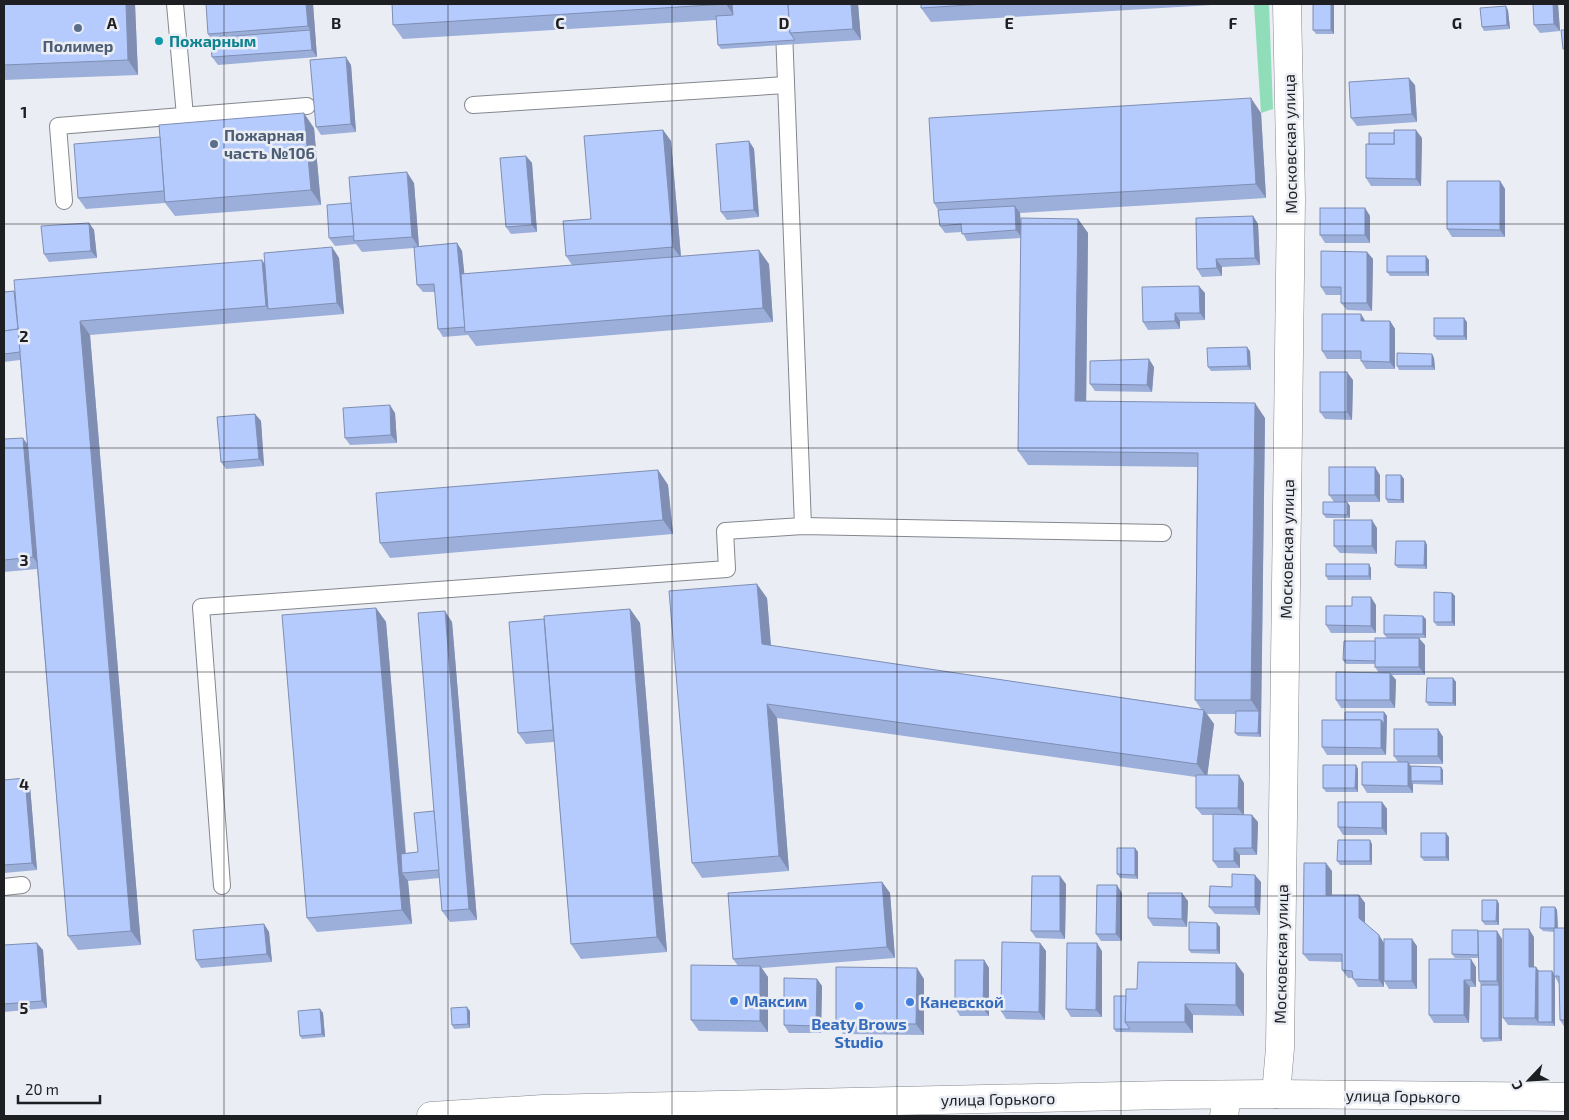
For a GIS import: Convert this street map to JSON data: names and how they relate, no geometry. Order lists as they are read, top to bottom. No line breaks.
{"streets":{"main road":["Московская улица","улица Горького"]},"crossings":[["Московская улица","улица Горького"]],"places":["Полимер","Пожарным","Пожарная часть №106","Максим","Каневской","Beaty Brows Studio"],"scale_bar":"20 m","north":"bottom left","grid":{"columns":["A","B","C","D","E","F","G"],"rows":["1","2","3","4","5"]}}
